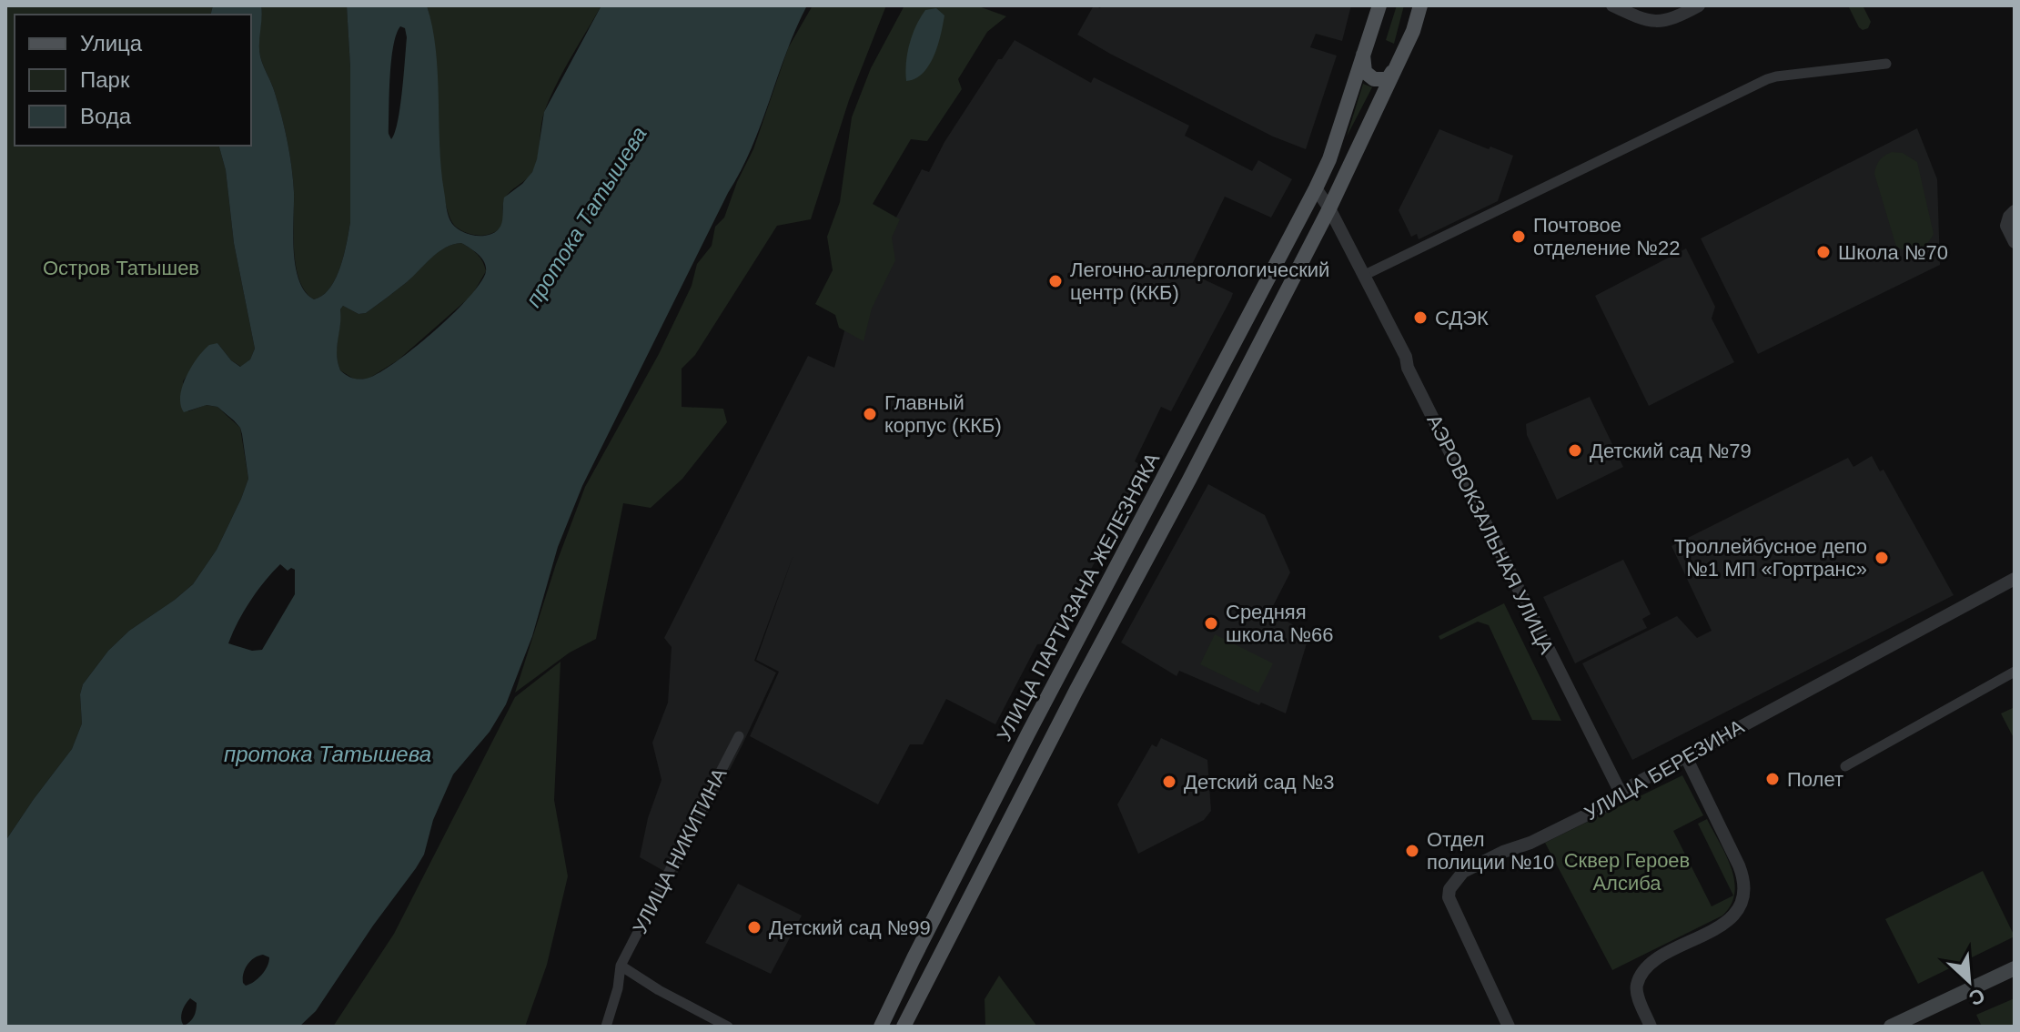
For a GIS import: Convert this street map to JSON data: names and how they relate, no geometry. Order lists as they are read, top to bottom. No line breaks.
{"streets":{"main road":["УЛИЦА ПАРТИЗАНА ЖЕЛЕЗНЯКА"],"street":["АЭРОВОКЗАЛЬНАЯ УЛИЦА","УЛИЦА БЕРЕЗИНА","УЛИЦА НИКИТИНА"]},"crossings":[["АЭРОВОКЗАЛЬНАЯ УЛИЦА","УЛИЦА ПАРТИЗАНА ЖЕЛЕЗНЯКА"],["АЭРОВОКЗАЛЬНАЯ УЛИЦА","УЛИЦА БЕРЕЗИНА"]],"water":["протока Татышева"],"parks":["Остров Татышев","Сквер Героев Алсиба"],"places":["Почтовое отделение №22","Школа №70","Легочно-аллергологический центр (ККБ)","СДЭК","Главный корпус (ККБ)","Детский сад №79","Троллейбусное депо №1 МП «Гортранс»","Средняя школа №66","Полет","Детский сад №3","Отдел полиции №10","Детский сад №99"],"legend":["Улица","Парк","Вода"],"north":"bottom right"}
